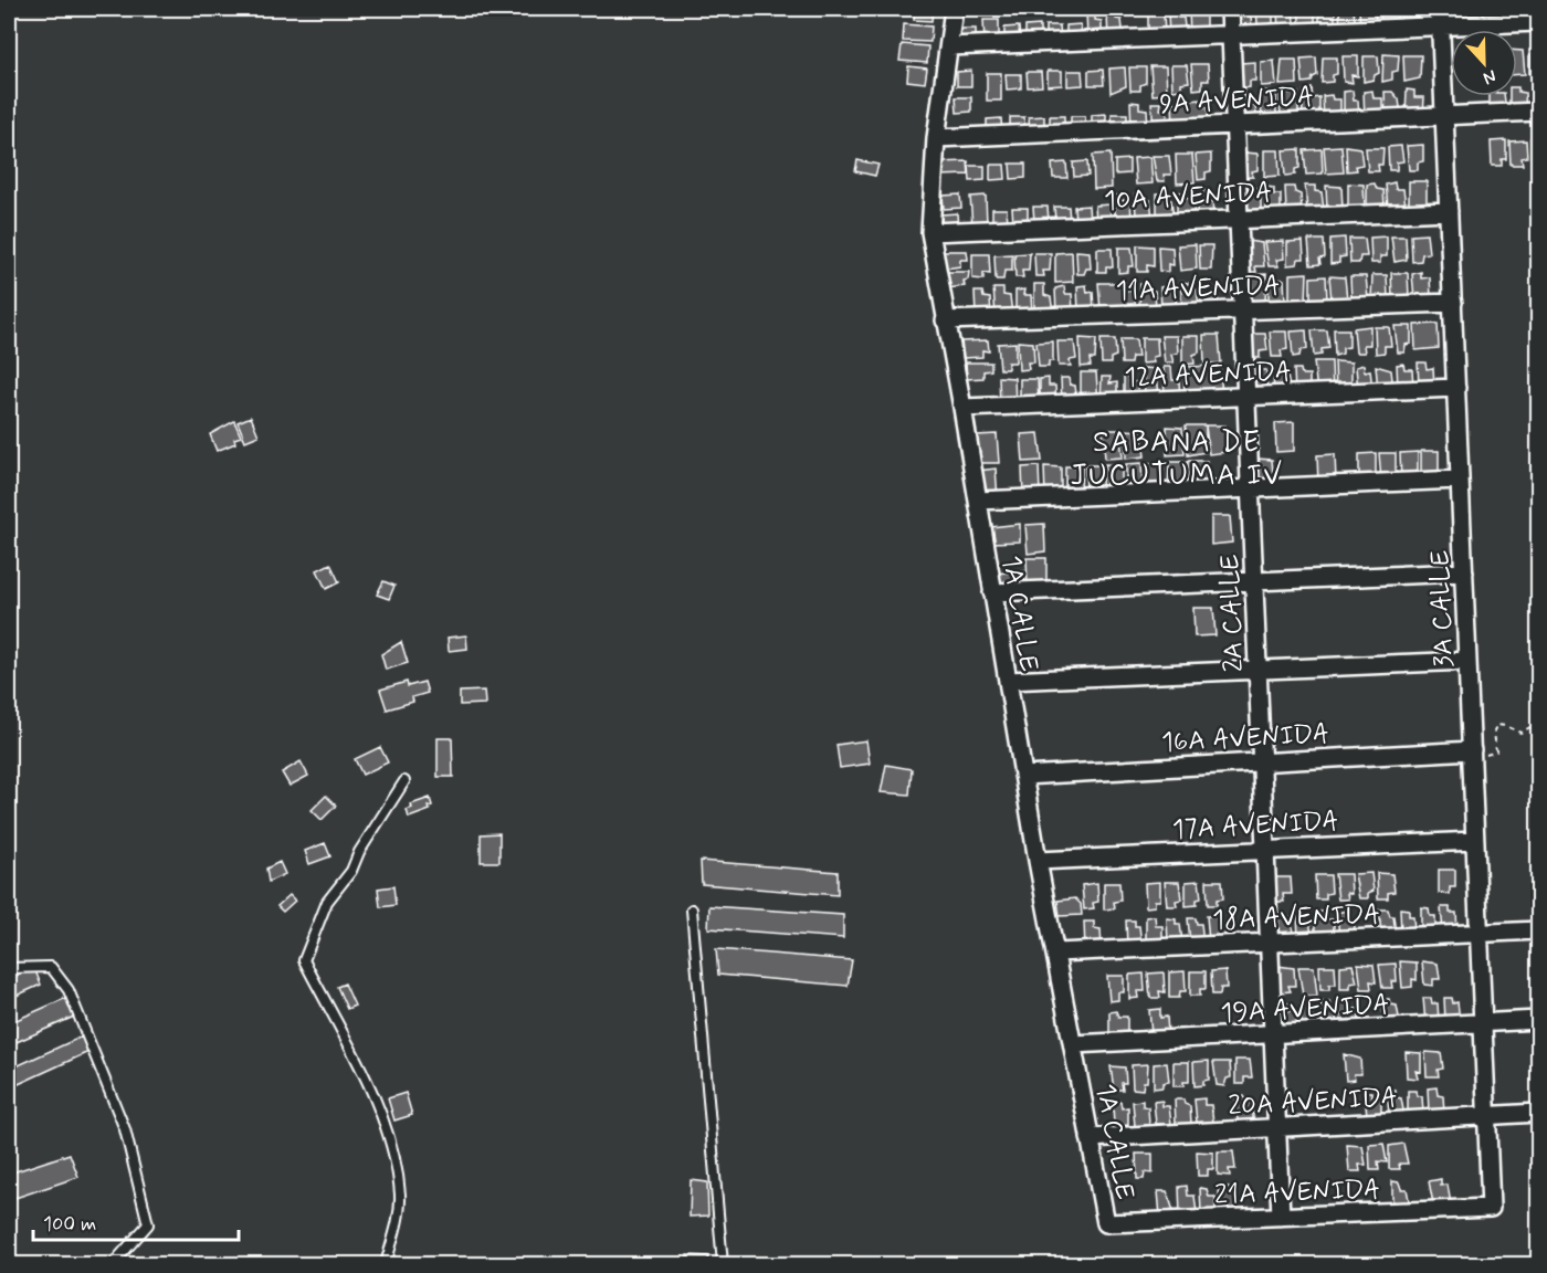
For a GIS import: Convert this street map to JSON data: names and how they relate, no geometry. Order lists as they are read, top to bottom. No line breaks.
{"streets":{"street":["9A AVENIDA","10A AVENIDA","11A AVENIDA","12A AVENIDA","3A CALLE","1A CALLE","2A CALLE","16A AVENIDA","17A AVENIDA","18A AVENIDA","19A AVENIDA","20A AVENIDA","21A AVENIDA"]},"crossings":[["9A AVENIDA","3A CALLE"],["9A AVENIDA","1A CALLE"],["9A AVENIDA","2A CALLE"],["10A AVENIDA","3A CALLE"],["10A AVENIDA","1A CALLE"],["10A AVENIDA","2A CALLE"],["11A AVENIDA","3A CALLE"],["11A AVENIDA","1A CALLE"],["11A AVENIDA","2A CALLE"],["12A AVENIDA","3A CALLE"],["12A AVENIDA","1A CALLE"],["12A AVENIDA","2A CALLE"],["3A CALLE","16A AVENIDA"],["3A CALLE","17A AVENIDA"],["3A CALLE","18A AVENIDA"],["3A CALLE","19A AVENIDA"],["3A CALLE","20A AVENIDA"],["3A CALLE","21A AVENIDA"],["1A CALLE","16A AVENIDA"],["1A CALLE","17A AVENIDA"],["1A CALLE","18A AVENIDA"],["1A CALLE","19A AVENIDA"],["1A CALLE","20A AVENIDA"],["1A CALLE","21A AVENIDA"],["2A CALLE","16A AVENIDA"],["2A CALLE","17A AVENIDA"],["2A CALLE","18A AVENIDA"],["2A CALLE","19A AVENIDA"],["2A CALLE","20A AVENIDA"],["2A CALLE","21A AVENIDA"]],"districts":["SABANA DE JUCUTUMA IV"],"scale_bar":"100 m","north":"bottom"}
